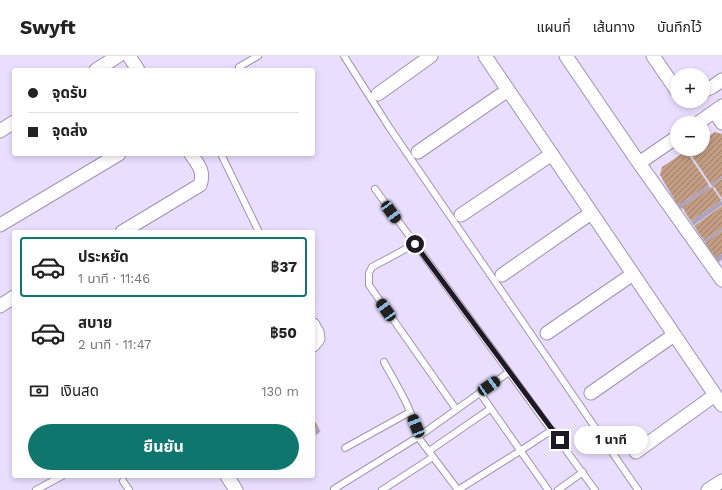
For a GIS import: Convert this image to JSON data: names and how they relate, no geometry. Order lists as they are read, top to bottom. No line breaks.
{"page":{"header":"Swyft","nav":["แผนที่","เส้นทาง","บันทึกไว้"],"map_buttons":["+","−"],"banner":["จุดรับ","จุดส่ง"],"list":[{"name":"ประหยัด","note":"1 นาที · 11:46","value":"฿37"},{"name":"สบาย","note":"2 นาที · 11:47","value":"฿50"}],"pay":["เงินสด","130 m"],"buttons":"ยืนยัน","bubble":"1 นาที"}}
